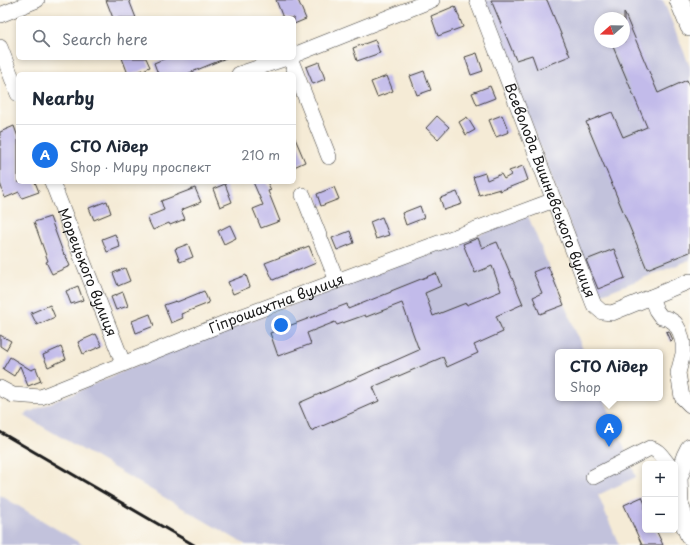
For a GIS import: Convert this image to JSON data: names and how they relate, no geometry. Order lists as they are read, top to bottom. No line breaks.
{"streets":{"street":["Всеволода Вишневського вулиця","Морецького вулиця","Гіпрошахтна вулиця"]},"crossings":[["Всеволода Вишневського вулиця","Гіпрошахтна вулиця"],["Морецького вулиця","Гіпрошахтна вулиця"]],"north":"left","page":{"search":"Search here","heading":"Nearby","list":[{"mark":"A","name":"СТО Лідер","note":"Shop · Миру проспект","value":"210 m"}],"popup":["СТО Лідер","Shop"],"pins":"A","map_buttons":["+","−"]}}
